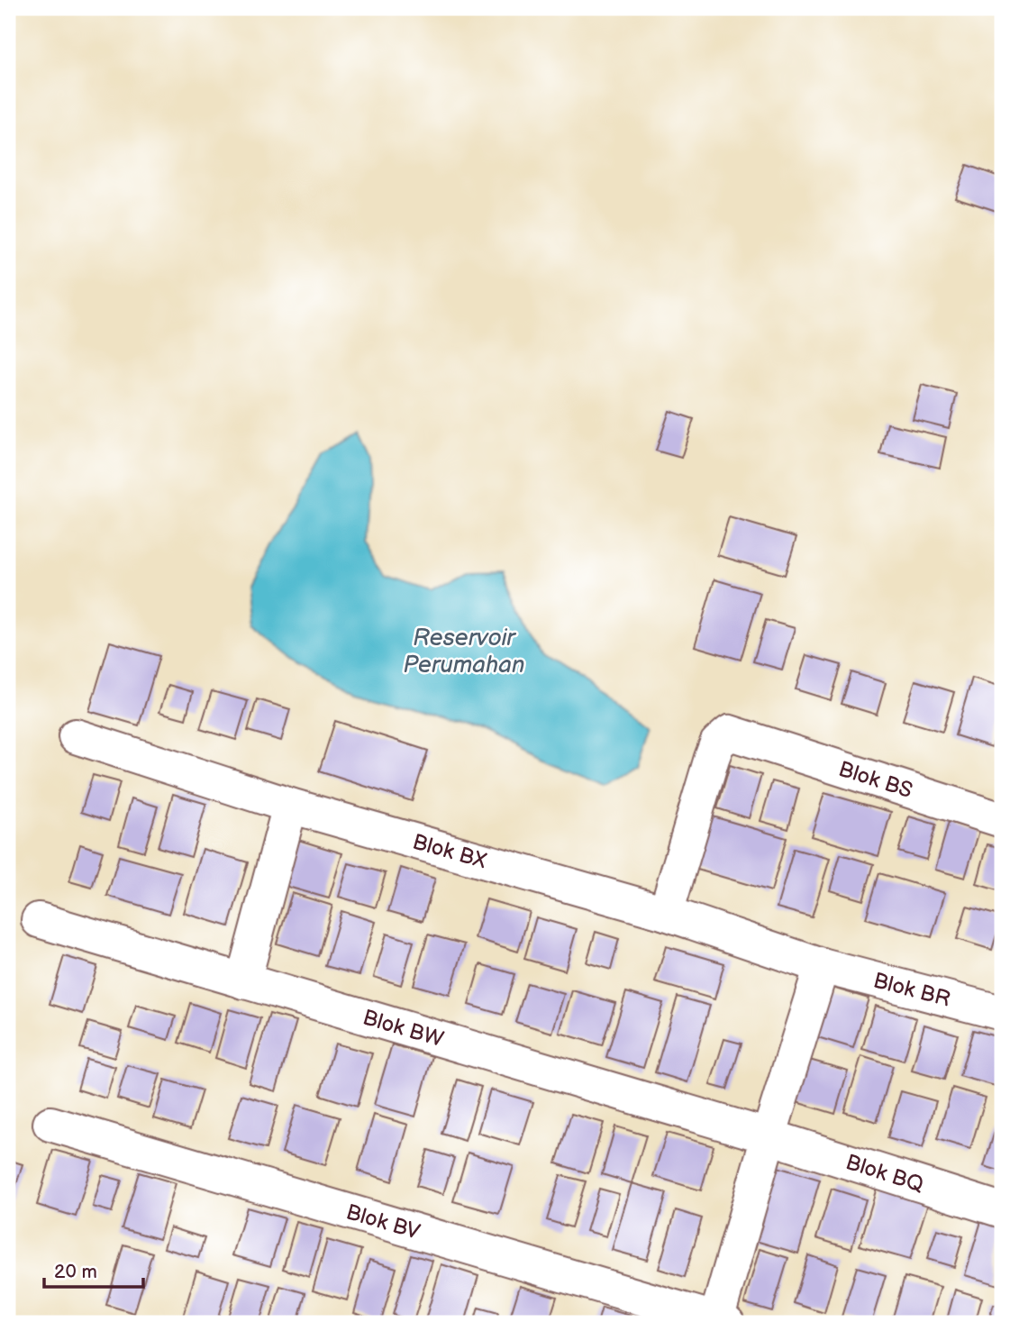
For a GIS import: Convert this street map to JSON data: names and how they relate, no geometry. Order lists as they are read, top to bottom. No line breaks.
{"streets":{"street":["Blok BS","Blok BX","Blok BR","Blok BW","Blok BQ","Blok BV"]},"crossings":[["Blok BS","Blok BX"],["Blok BX","Blok BR"],["Blok BW","Blok BQ"]],"water":["Reservoir Perumahan"],"scale_bar":"20 m"}
